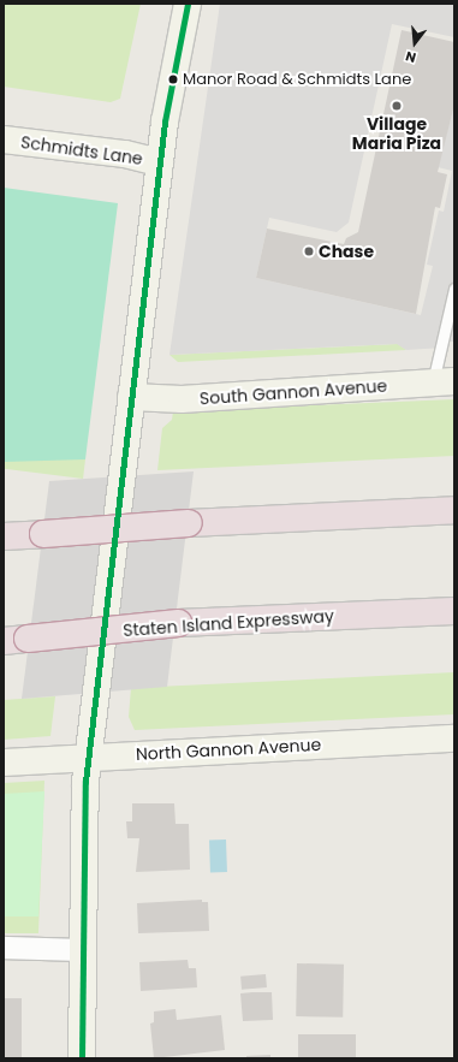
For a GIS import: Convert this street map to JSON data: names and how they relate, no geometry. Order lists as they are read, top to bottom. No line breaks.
{"streets":{"highway":["Staten Island Expressway"],"street":["Schmidts Lane","South Gannon Avenue","North Gannon Avenue"]},"places":["Manor Road & Schmidts Lane","Village Maria Piza","Chase"],"north":"bottom"}
